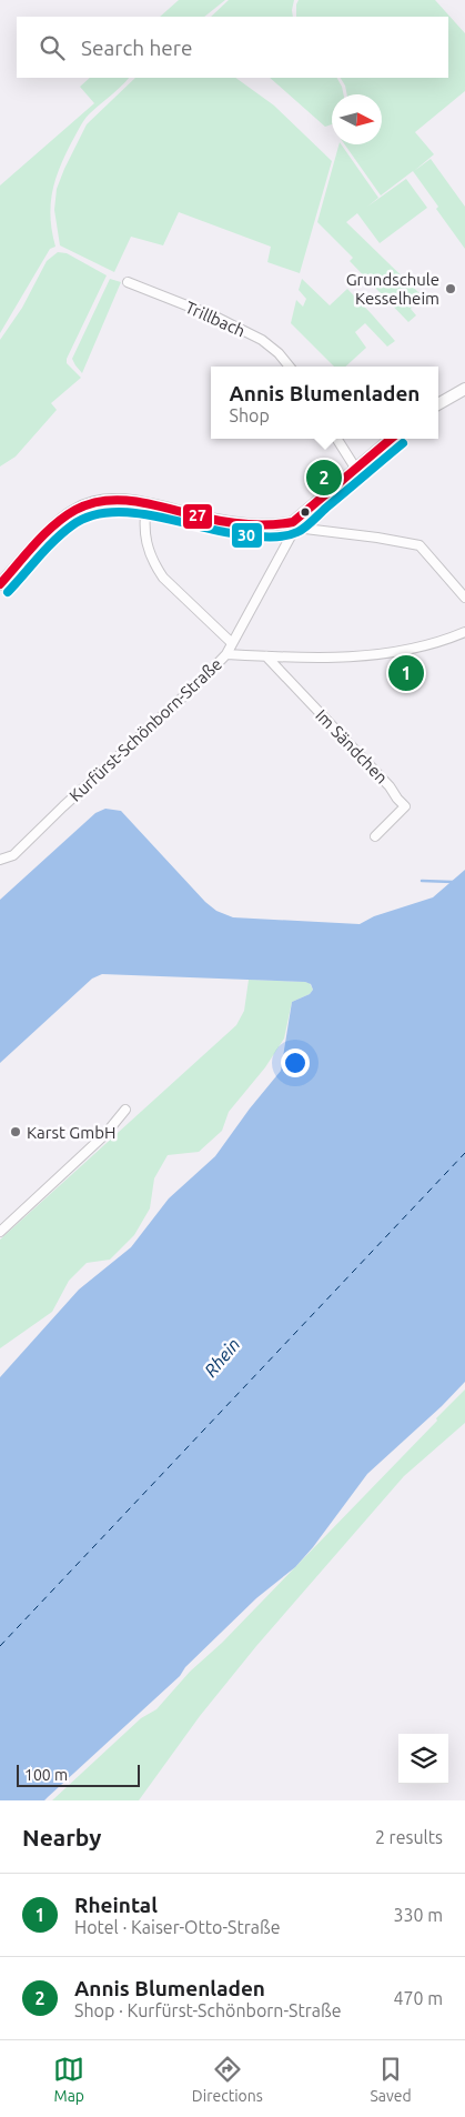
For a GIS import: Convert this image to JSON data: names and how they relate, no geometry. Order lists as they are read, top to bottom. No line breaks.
{"streets":{"street":["Trillbach","Kurfürst-Schönborn-Straße","Im Sändchen"]},"water":["Rhein"],"places":["Grundschule Kesselheim","Karst GmbH"],"lines":["transit line 27","transit line 30"],"scale_bar":"100 m","north":"right","page":{"search":"Search here","popup":["Annis Blumenladen","Shop"],"pins":["2","1"],"scale":"100 m","heading":["Nearby","2 results"],"list":[{"mark":"1","name":"Rheintal","note":"Hotel · Kaiser-Otto-Straße","value":"330 m"},{"mark":"2","name":"Annis Blumenladen","note":"Shop · Kurfürst-Schönborn-Straße","value":"470 m"}],"nav":["Map","Directions","Saved"]}}
